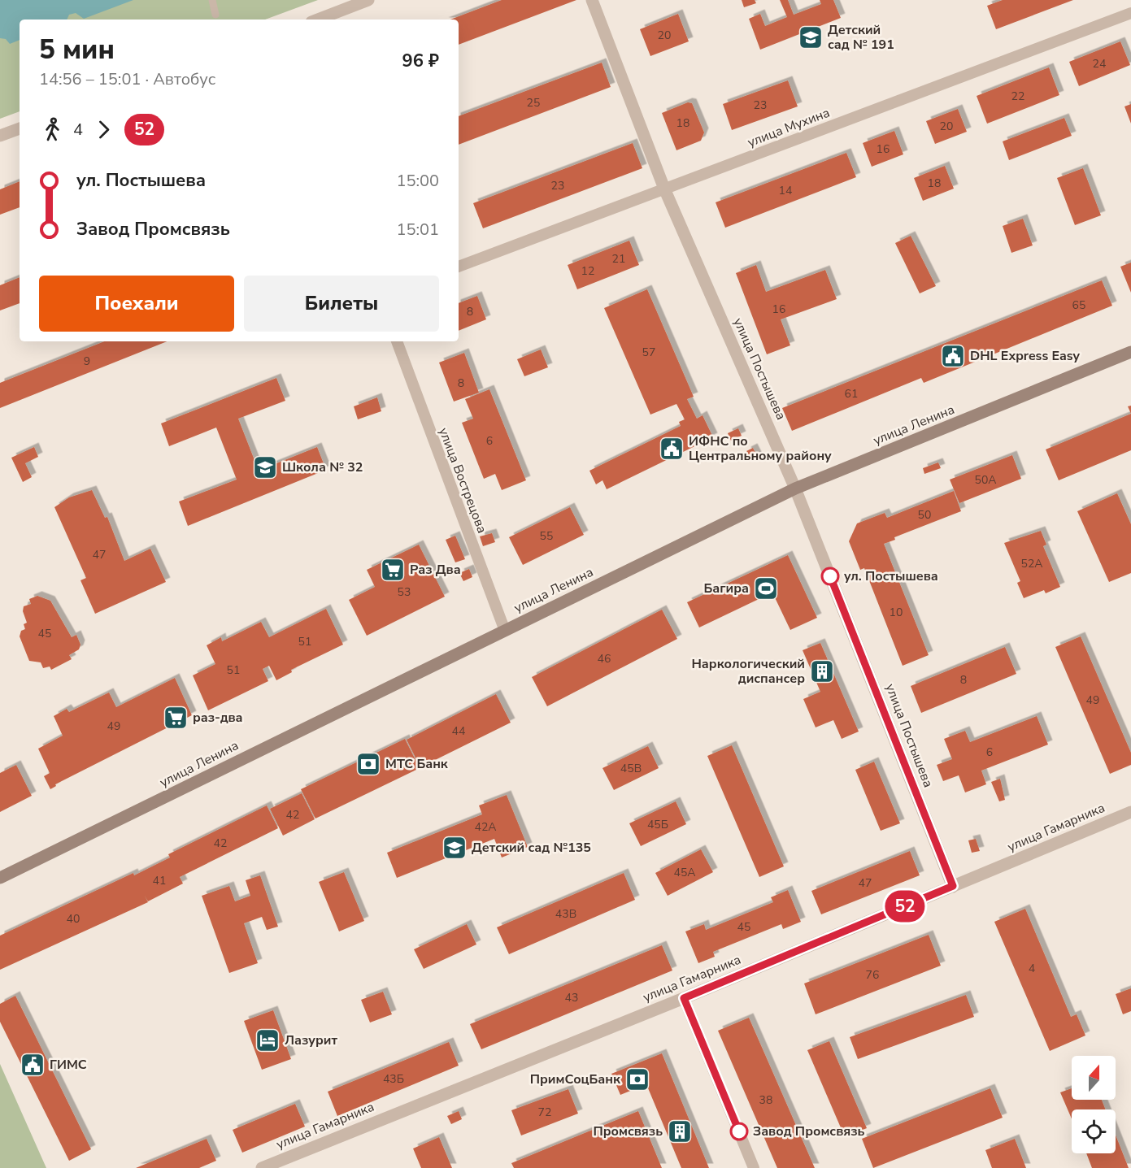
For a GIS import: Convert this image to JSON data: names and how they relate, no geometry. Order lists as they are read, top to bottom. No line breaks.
{"streets":{"main road":["улица Ленина"],"street":["улица Мухина","улица Постышева","улица Вострецова","улица Гамарника"]},"crossings":[["улица Мухина","улица Постышева"],["улица Постышева","улица Ленина"],["улица Постышева","улица Гамарника"],["улица Ленина","улица Вострецова"]],"places":{"school or university":["Детский сад № 191","Школа № 32","Детский сад №135"],"public building":["DHL Express Easy","ИФНС по Центральному району","ГИМС"],"supermarket":["Раз Два","раз-два"],"other":["ул. Постышева","Завод Промсвязь"],"sports":["Багира"],"building":["Наркологический диспансер","Промсвязь"],"bank":["МТС Банк","ПримСоцБанк"],"hotel":["Лазурит"]},"lines":["bus line 52"],"house_numbers":["20","24","22","25","23","18","20","16","18","23","14","21","12","65","16","8","57","9","8","61","6","50А","50","55","47","52А","53","10","45","51","46","51","8","49","49","44","6","45В","42","45Б","42А","42","45А","41","47","43В","40","45","4","76","43","43Б","38","72"],"north":"top","page":{"on_map":"52","heading":["5 мин","14:56 – 15:01 · Автобус","96 ₽"],"legs":["4","52"],"list":[{"name":"ул. Постышева","value":"15:00"},{"name":"Завод Промсвязь","value":"15:01"}],"buttons":["Поехали","Билеты"]}}
